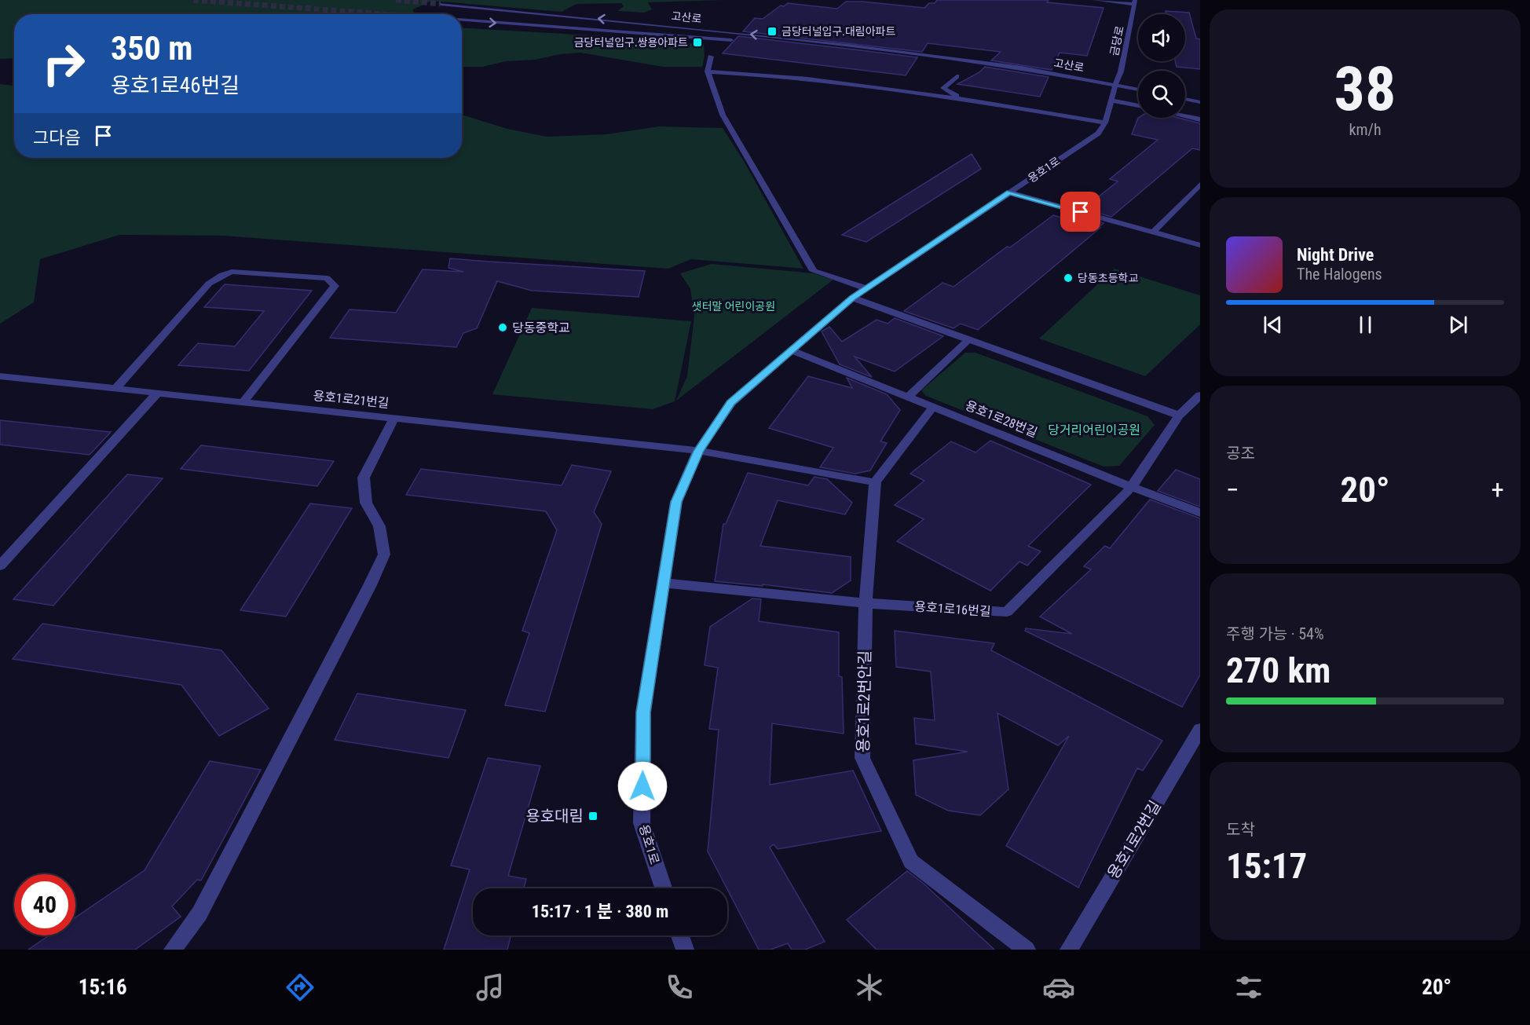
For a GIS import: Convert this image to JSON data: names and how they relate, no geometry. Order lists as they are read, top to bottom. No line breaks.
{"streets":{"street":["고산로","금당로","용호1로","용호1로21번길","용호1로28번길","용호1로16번길","용호1로2번안길","용호1로2번길"]},"crossings":[["고산로","금당로"],["고산로","용호1로"],["금당로","용호1로"],["용호1로","용호1로21번길"],["용호1로","용호1로28번길"],["용호1로","용호1로16번길"],["용호1로21번길","용호1로2번안길"],["용호1로28번길","용호1로16번길"],["용호1로16번길","용호1로2번안길"]],"parks":["샛터말 어린이공원","당거리어린이공원"],"places":{"transit":["금당터널입구.대림아파트","금당터널입구.쌍용아파트","용호대림"],"other":["당동초등학교","당동중학교"]},"page":{"tile":[["38","km/h"],"공조",["주행 가능 · 54%","270 km"],["도착","15:17"]],"turn":["350 m","용호1로46번길"],"then":"그다음","song":["Night Drive","The Halogens"],"heat":["−","20°","+"],"limit":"40","trip":"15:17 · 1 분 · 380 m","tabs":["15:16","20°"]}}
